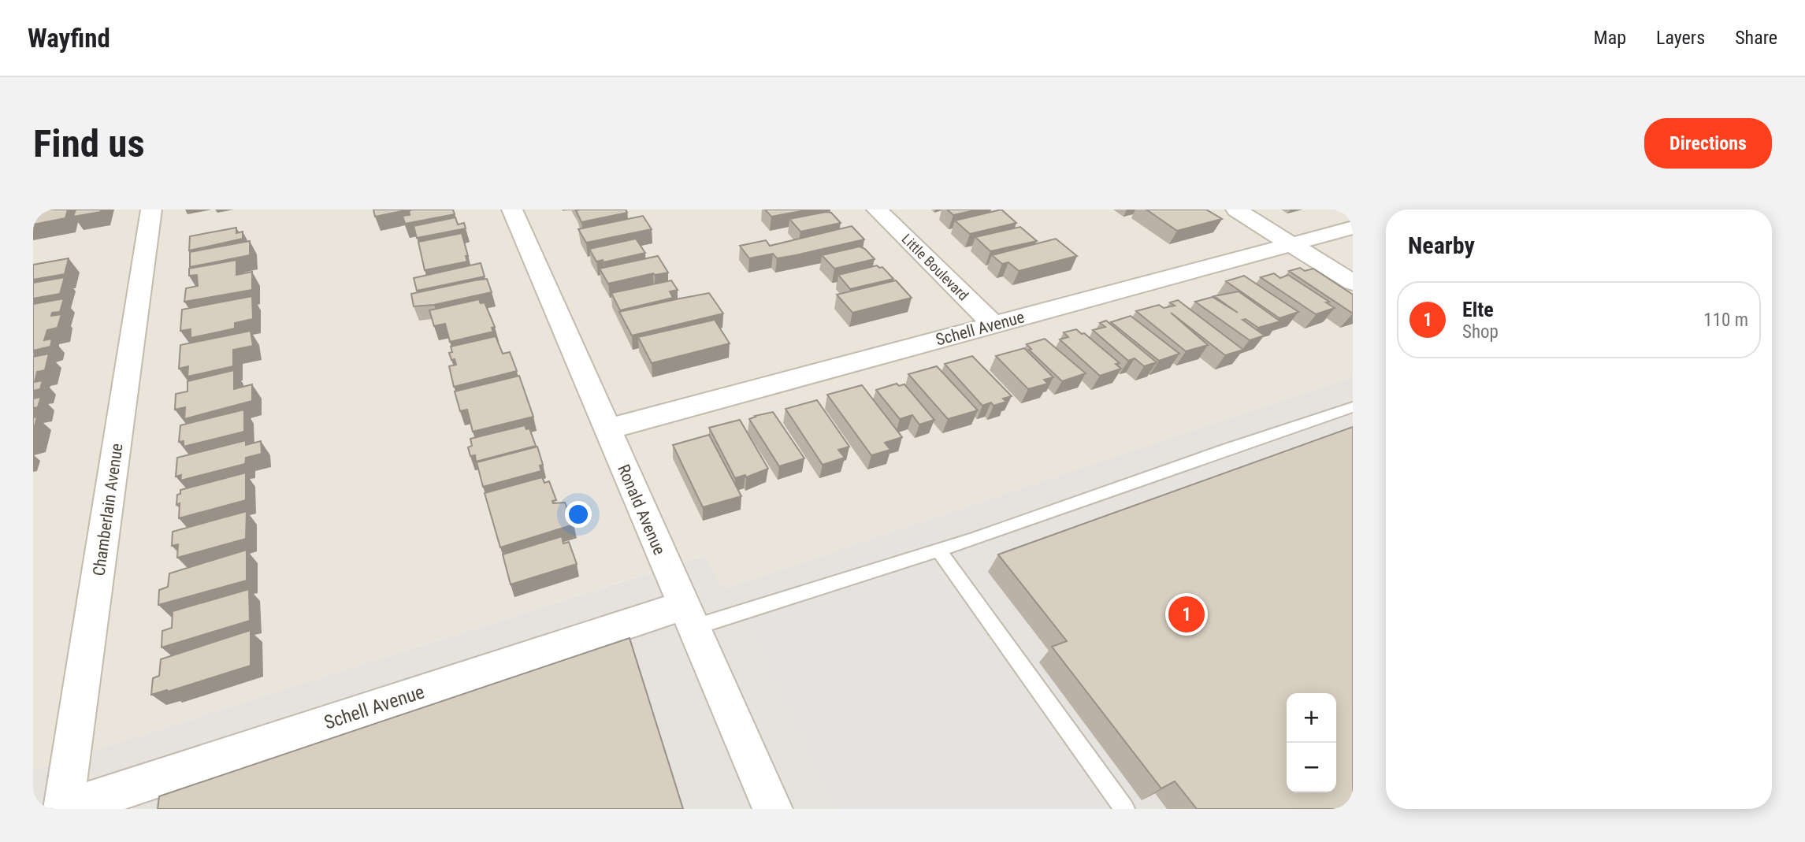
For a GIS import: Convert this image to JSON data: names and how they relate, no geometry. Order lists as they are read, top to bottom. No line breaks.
{"streets":{"street":["Little Boulevard","Schell Avenue","Chamberlain Avenue","Ronald Avenue"]},"crossings":[["Little Boulevard","Schell Avenue"],["Schell Avenue","Chamberlain Avenue"],["Schell Avenue","Ronald Avenue"]],"page":{"header":"Wayfind","nav":["Map","Layers","Share"],"buttons":"Directions","title":"Find us","heading":"Nearby","list":[{"mark":"1","name":"Elte","note":"Shop","value":"110 m"}],"pins":"1","map_buttons":["+","−"]}}
